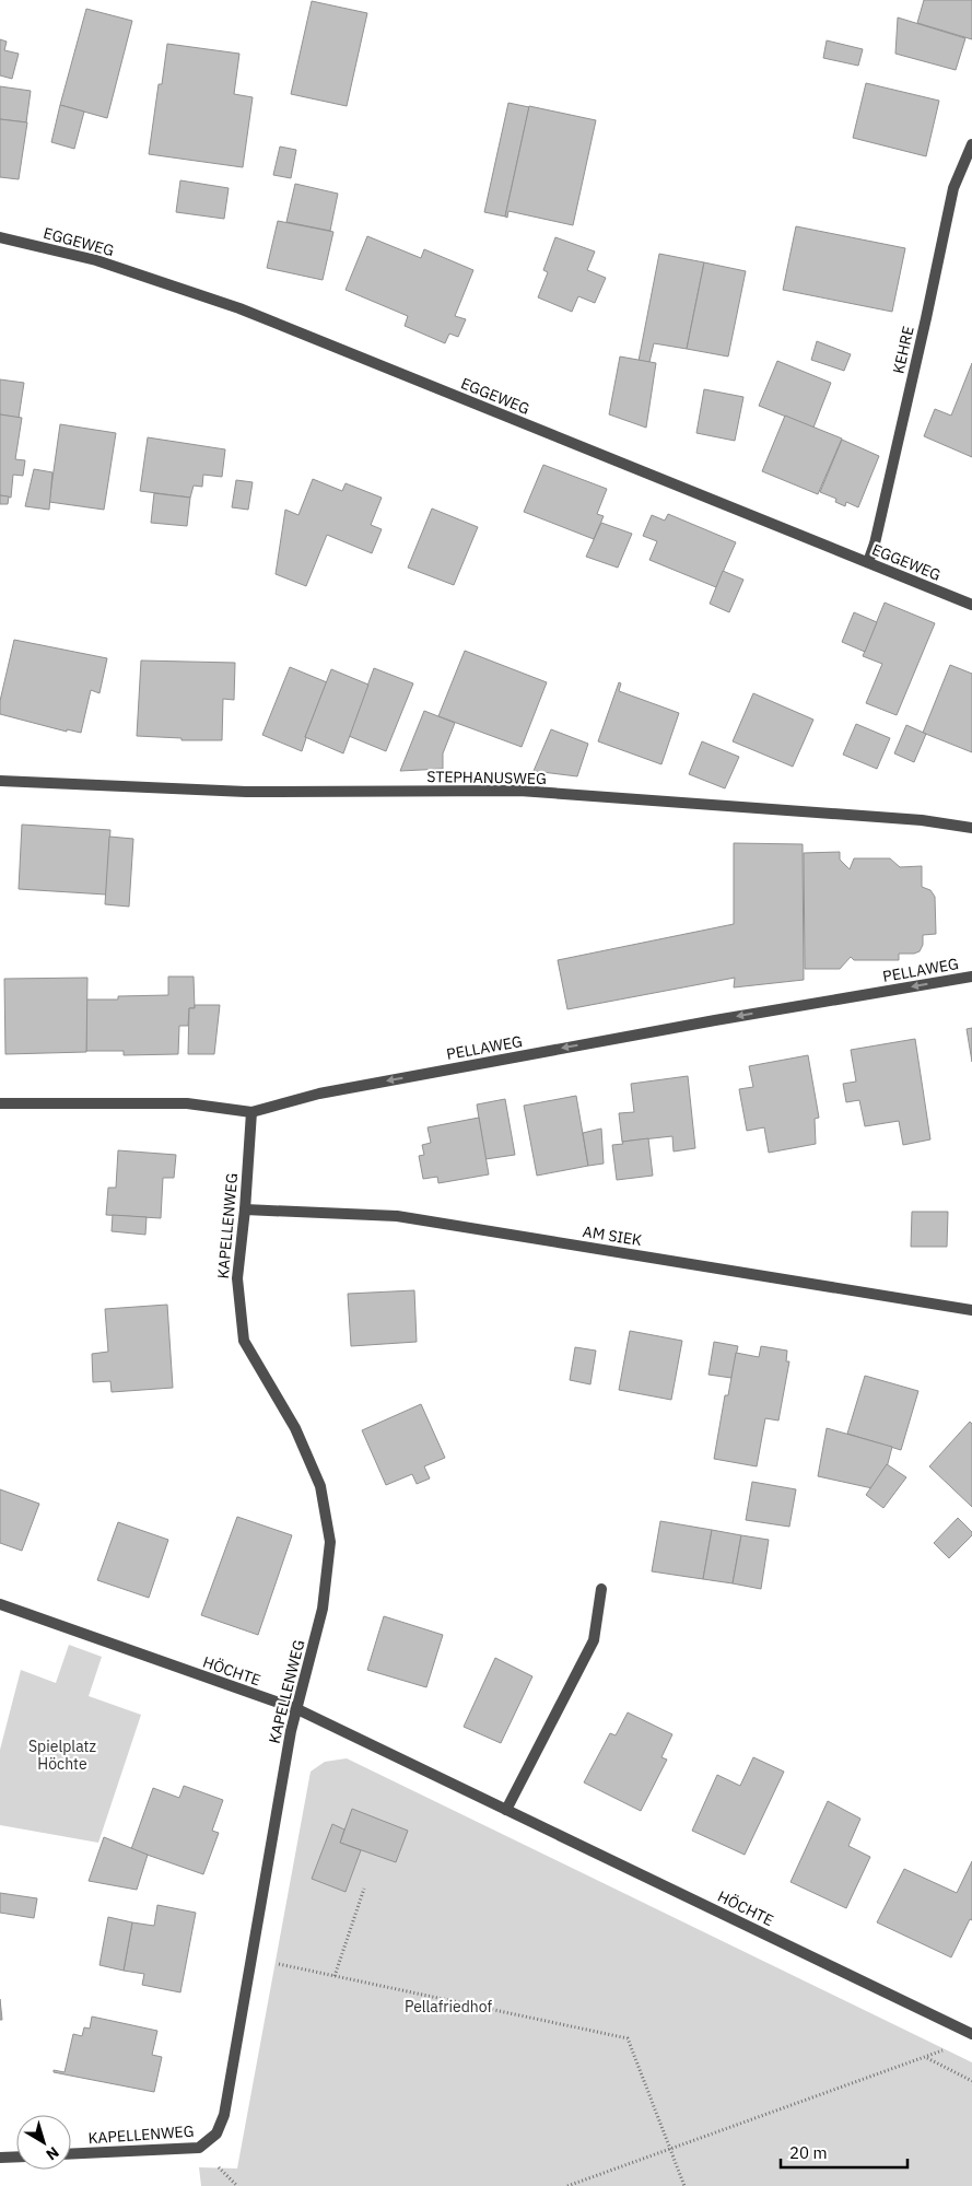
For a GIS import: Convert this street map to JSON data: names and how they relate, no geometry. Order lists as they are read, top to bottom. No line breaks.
{"streets":{"street":["EGGEWEG","KEHRE","STEPHANUSWEG","PELLAWEG","KAPELLENWEG","AM SIEK","HÖCHTE"]},"crossings":[["EGGEWEG","KEHRE"],["PELLAWEG","KAPELLENWEG"],["KAPELLENWEG","AM SIEK"],["KAPELLENWEG","HÖCHTE"]],"one_way":["PELLAWEG"],"parks":["Spielplatz Höchte","Pellafriedhof"],"scale_bar":"20 m","north":"bottom right"}
